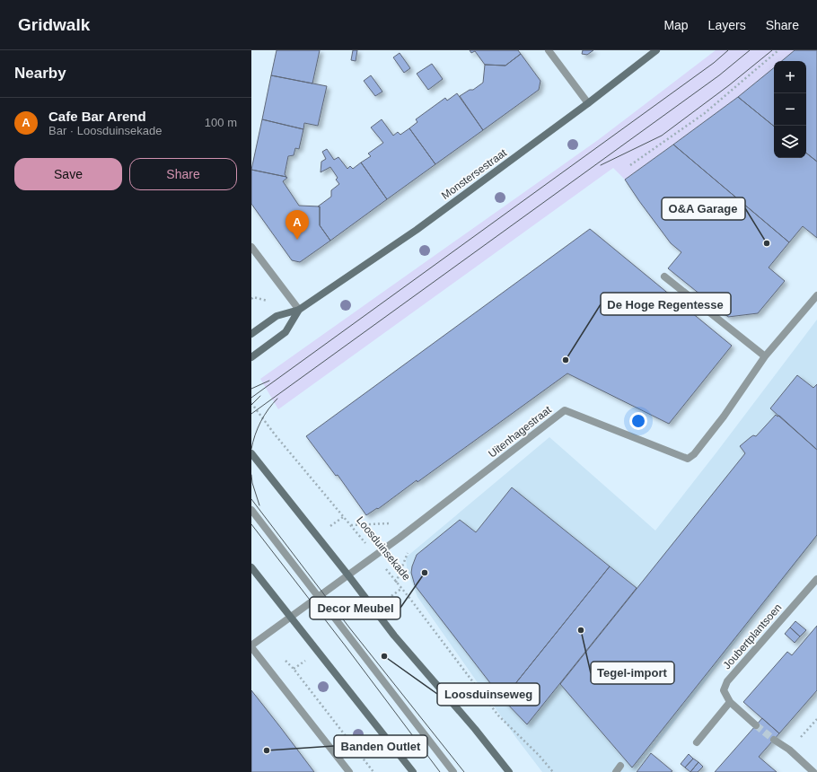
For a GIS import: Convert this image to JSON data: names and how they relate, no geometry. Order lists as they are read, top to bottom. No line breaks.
{"streets":{"main road":["Monstersestraat"],"street":["Uitenhagestraat","Joubertplantsoen"],"path":["Loosduinsekade"]},"crossings":[["Uitenhagestraat","Loosduinsekade"]],"places":["O&A Garage","De Hoge Regentesse","Decor Meubel","Tegel-import","Loosduinseweg","Banden Outlet"],"page":{"header":"Gridwalk","nav":["Map","Layers","Share"],"heading":"Nearby","map_buttons":["+","−"],"list":[{"mark":"A","name":"Cafe Bar Arend","note":"Bar · Loosduinsekade","value":"100 m"}],"buttons":["Save","Share"],"pins":"A"}}
